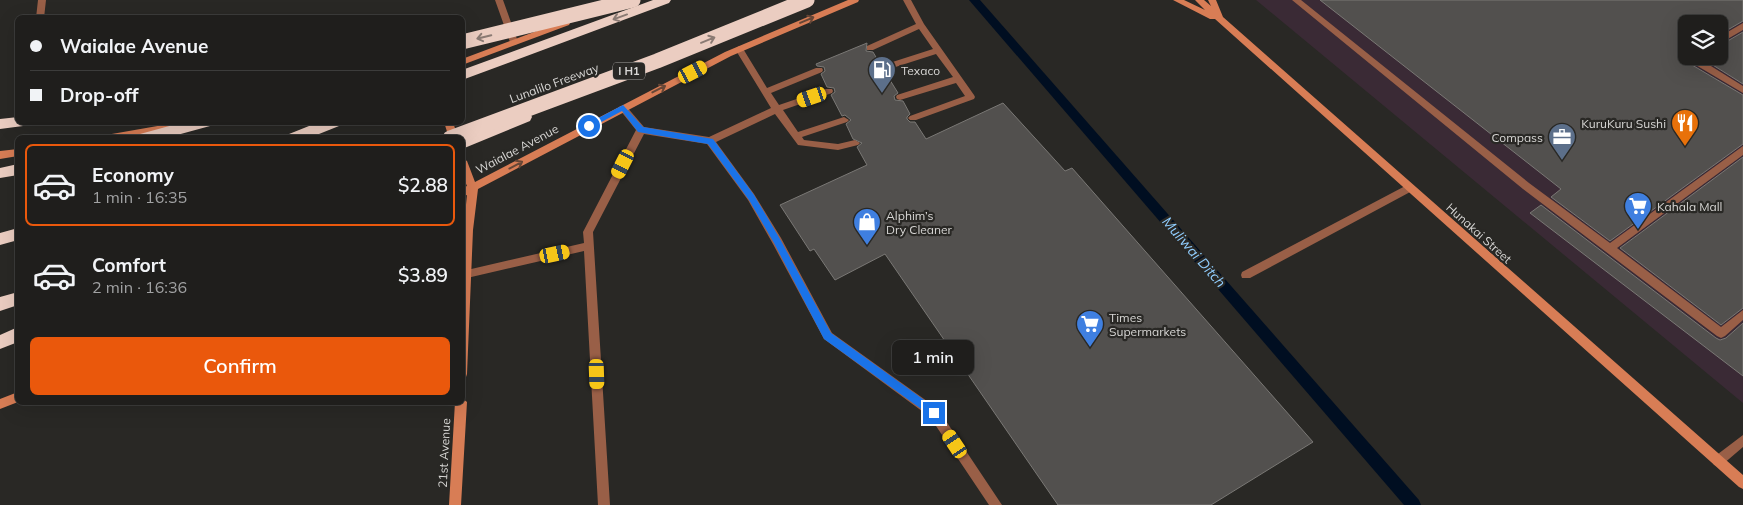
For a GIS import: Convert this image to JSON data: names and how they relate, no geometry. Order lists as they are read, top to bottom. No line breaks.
{"streets":{"highway":["I H1","Lunalilo Freeway"],"street":["Waialae Avenue","Hunakai Street","21st Avenue"]},"one_way":["Lunalilo Freeway","Waialae Avenue"],"water":["Muliwai Ditch"],"places":{"fuel station":["Texaco"],"restaurant":["KuruKuru Sushi"],"office":["Compass"],"supermarket":["Kahala Mall","Times Supermarkets"],"shop":["Alphim’s Dry Cleaner"]},"page":{"banner":["Waialae Avenue","Drop-off"],"list":[{"name":"Economy","note":"1 min · 16:35","value":"$2.88"},{"name":"Comfort","note":"2 min · 16:36","value":"$3.89"}],"buttons":"Confirm","bubble":"1 min"}}
